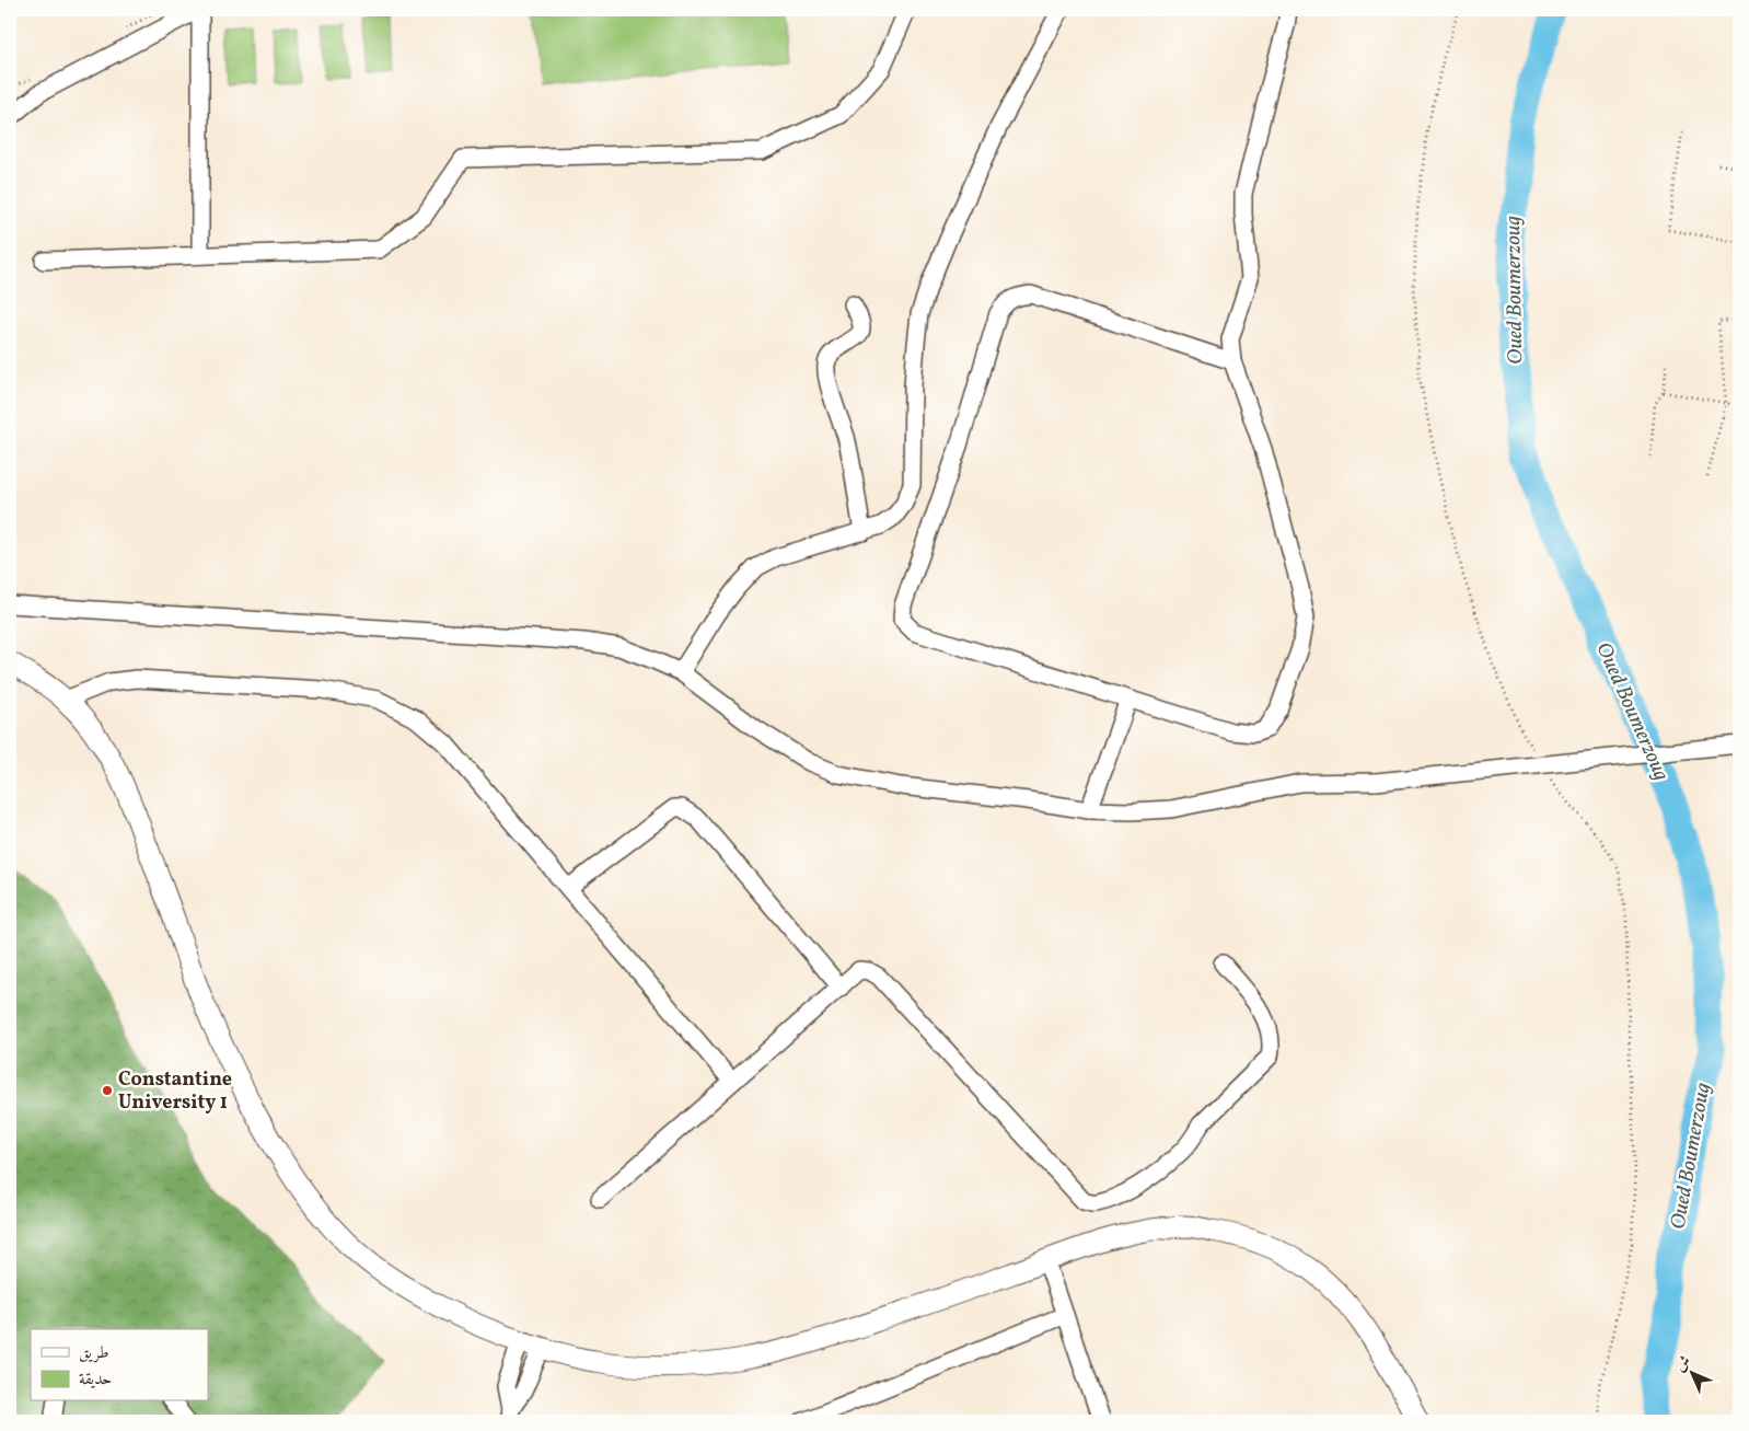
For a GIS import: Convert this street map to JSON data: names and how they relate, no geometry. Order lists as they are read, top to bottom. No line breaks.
{"water":["Oued Boumerzoug"],"places":["Constantine University 1"],"legend":["طريق","حديقة"],"north":"top left"}
